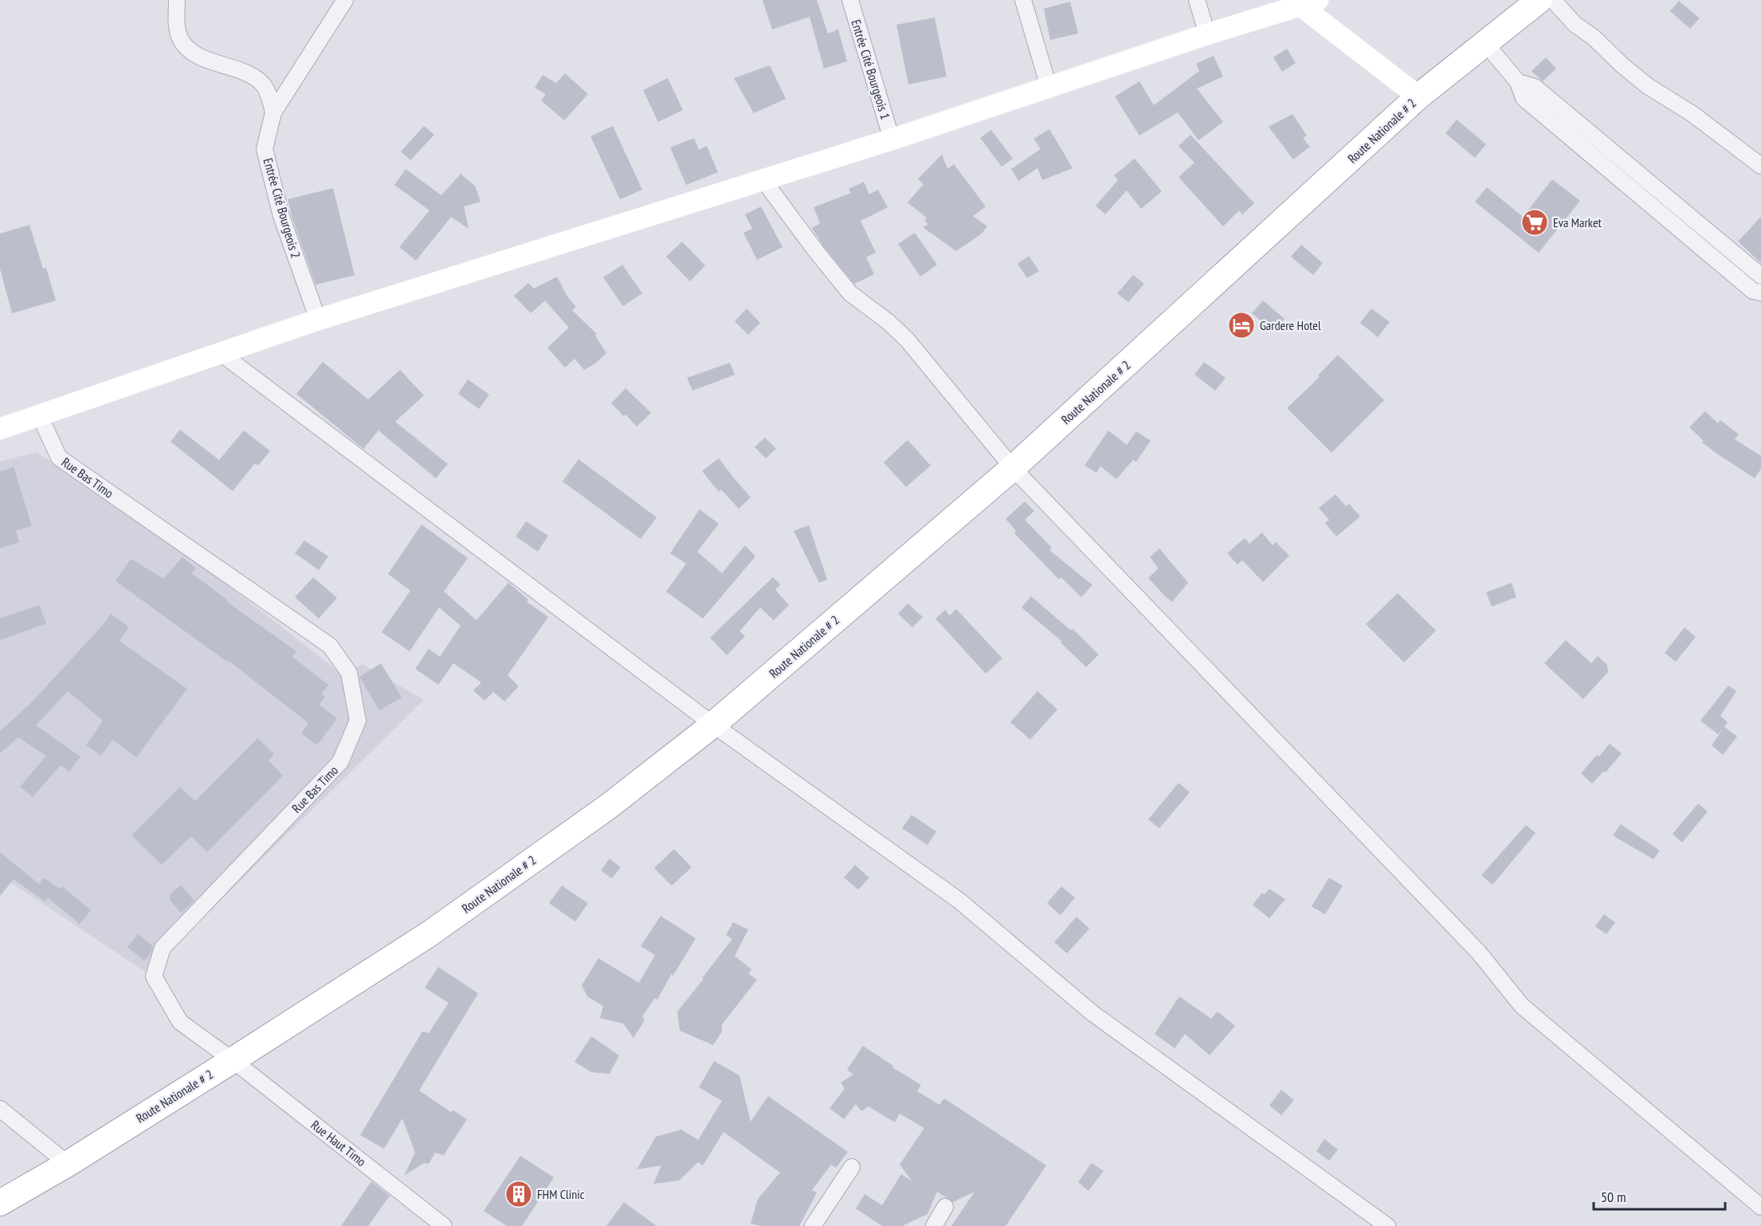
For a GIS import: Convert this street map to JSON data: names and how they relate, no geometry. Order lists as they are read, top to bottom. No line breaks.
{"streets":{"main road":["Route Nationale # 2"],"street":["Entrée Cité Bourgeois 1","Entrée Cité Bourgeois 2","Rue Bas Timo","Rue Haut Timo"]},"crossings":[["Route Nationale # 2","Rue Bas Timo"],["Route Nationale # 2","Rue Haut Timo"],["Rue Bas Timo","Rue Haut Timo"]],"places":{"supermarket":["Eva Market"],"hotel":["Gardere Hotel"],"building":["FHM Clinic"]},"scale_bar":"50 m"}
